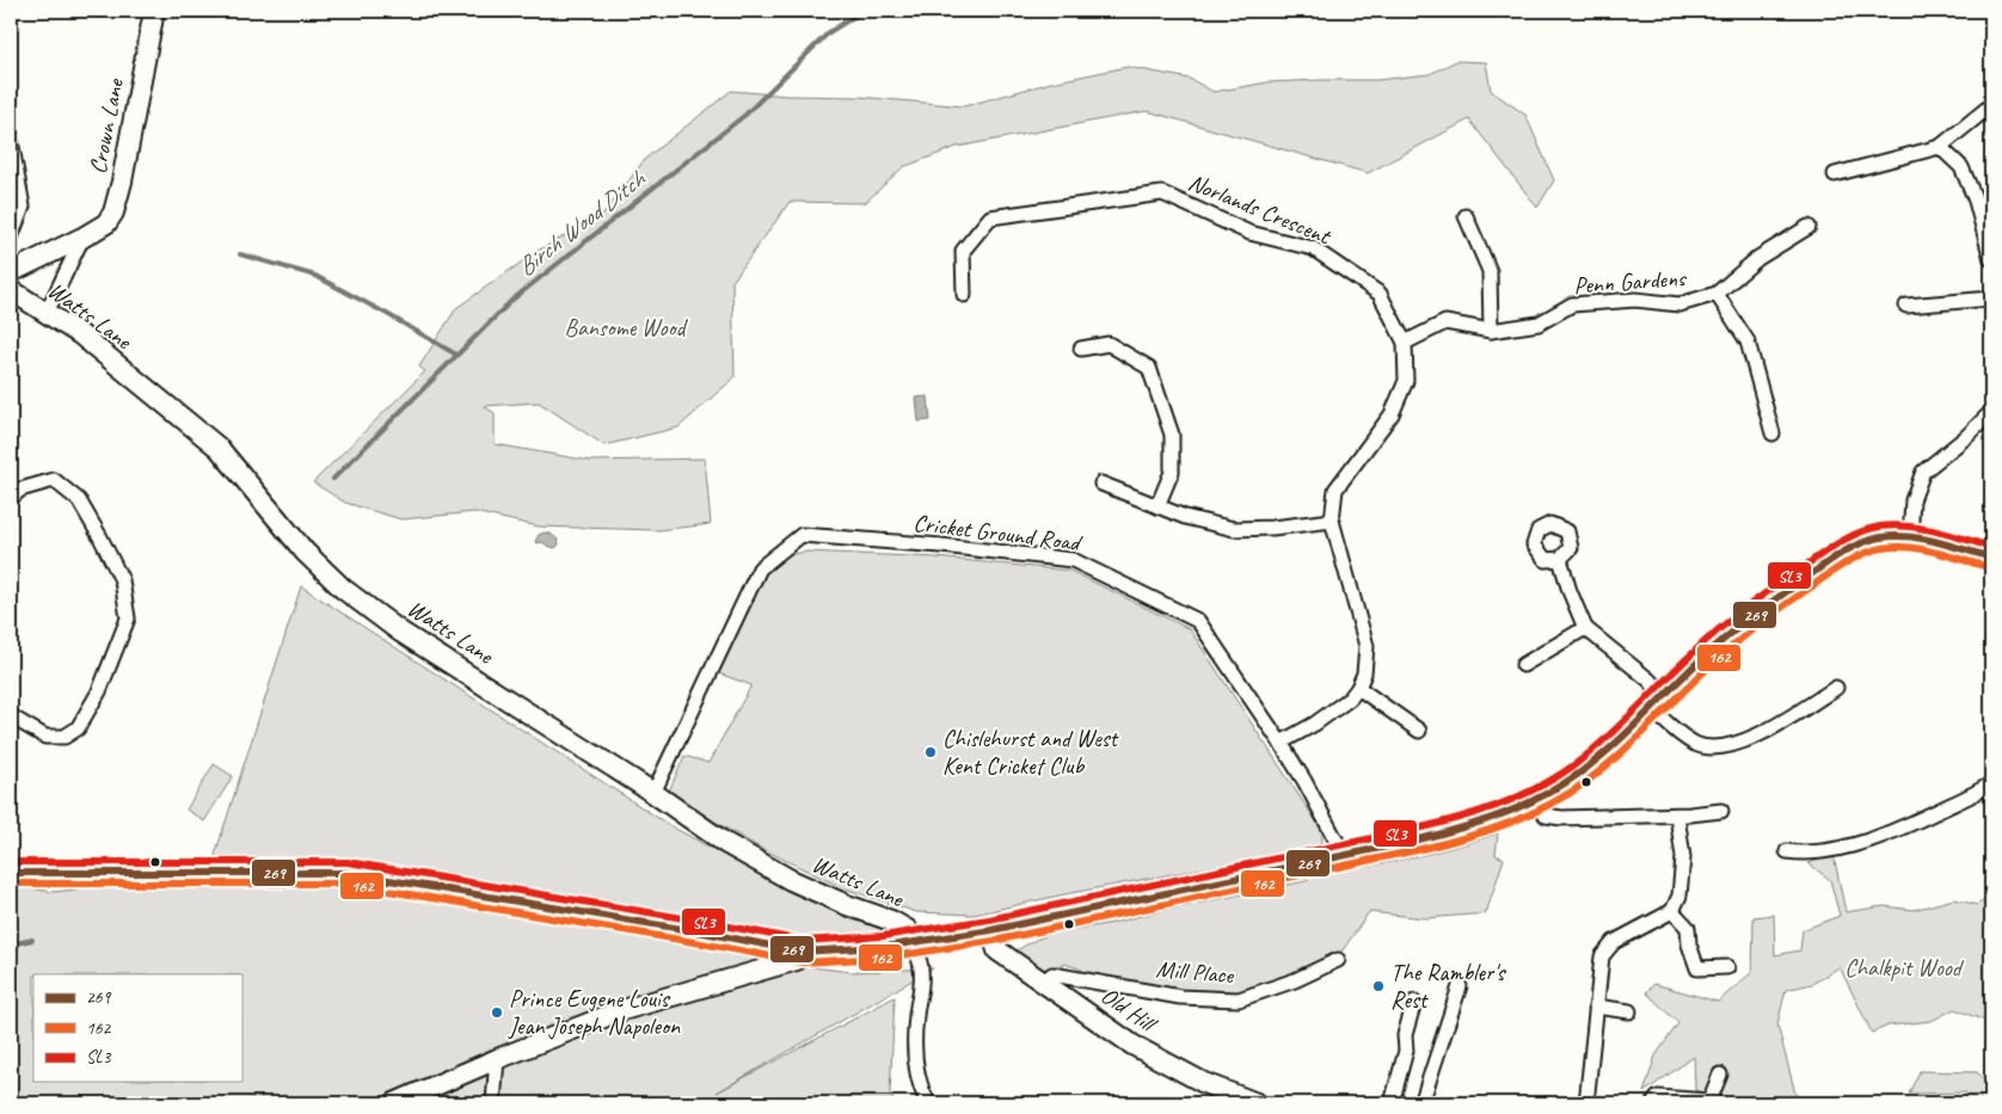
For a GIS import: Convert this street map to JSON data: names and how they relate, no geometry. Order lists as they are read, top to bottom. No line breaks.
{"streets":{"main road":["Crown Lane","Watts Lane","Old Hill"],"street":["Norlands Crescent","Penn Gardens","Cricket Ground Road","Mill Place"]},"crossings":[["Norlands Crescent","Penn Gardens"],["Watts Lane","Cricket Ground Road"],["Mill Place","Old Hill"]],"water":["Birch Wood Ditch"],"parks":["Bansome Wood","Chalkpit Wood"],"places":["Chislehurst and West Kent Cricket Club","The Rambler's Rest","Prince Eugene Louis Jean Joseph Napoleon"],"lines":["transit line SL3","transit line 269","transit line 162"],"legend":["269","162","SL3"]}
